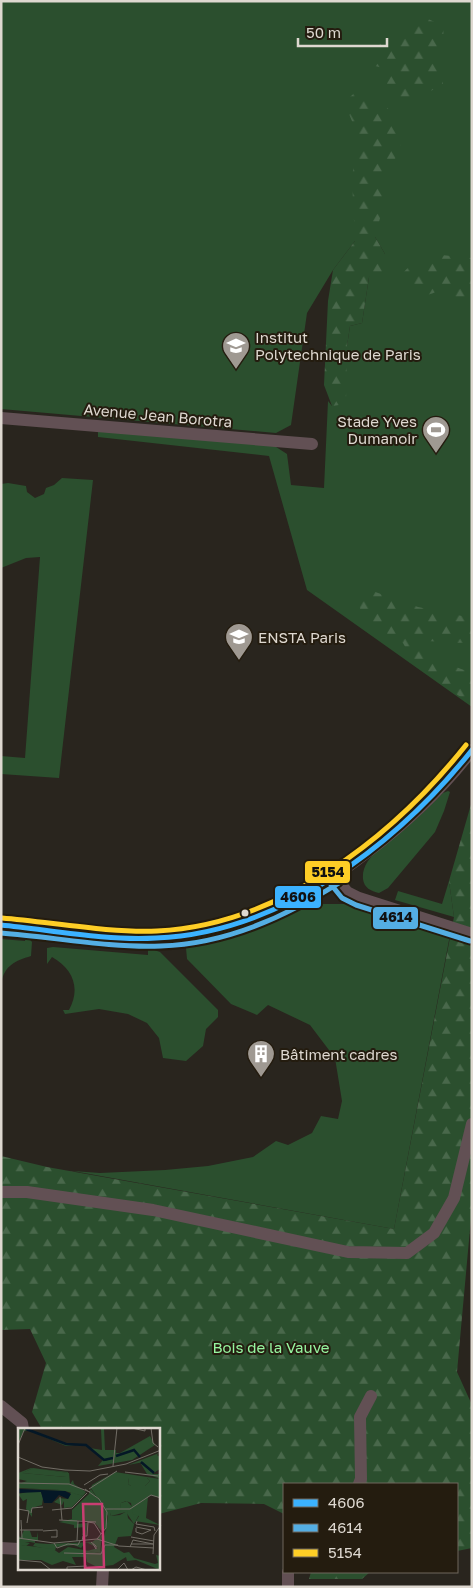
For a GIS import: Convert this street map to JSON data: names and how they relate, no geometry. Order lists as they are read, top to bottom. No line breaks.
{"streets":{"street":["Avenue Jean Borotra"]},"parks":["Bois de la Vauve"],"places":{"school or university":["Institut Polytechnique de Paris","ENSTA Paris"],"sports":["Stade Yves Dumanoir"],"building":["Bâtiment cadres"]},"lines":["transit line 5154","transit line 4606","transit line 4614"],"legend":["4606","4614","5154"],"scale_bar":"50 m"}
